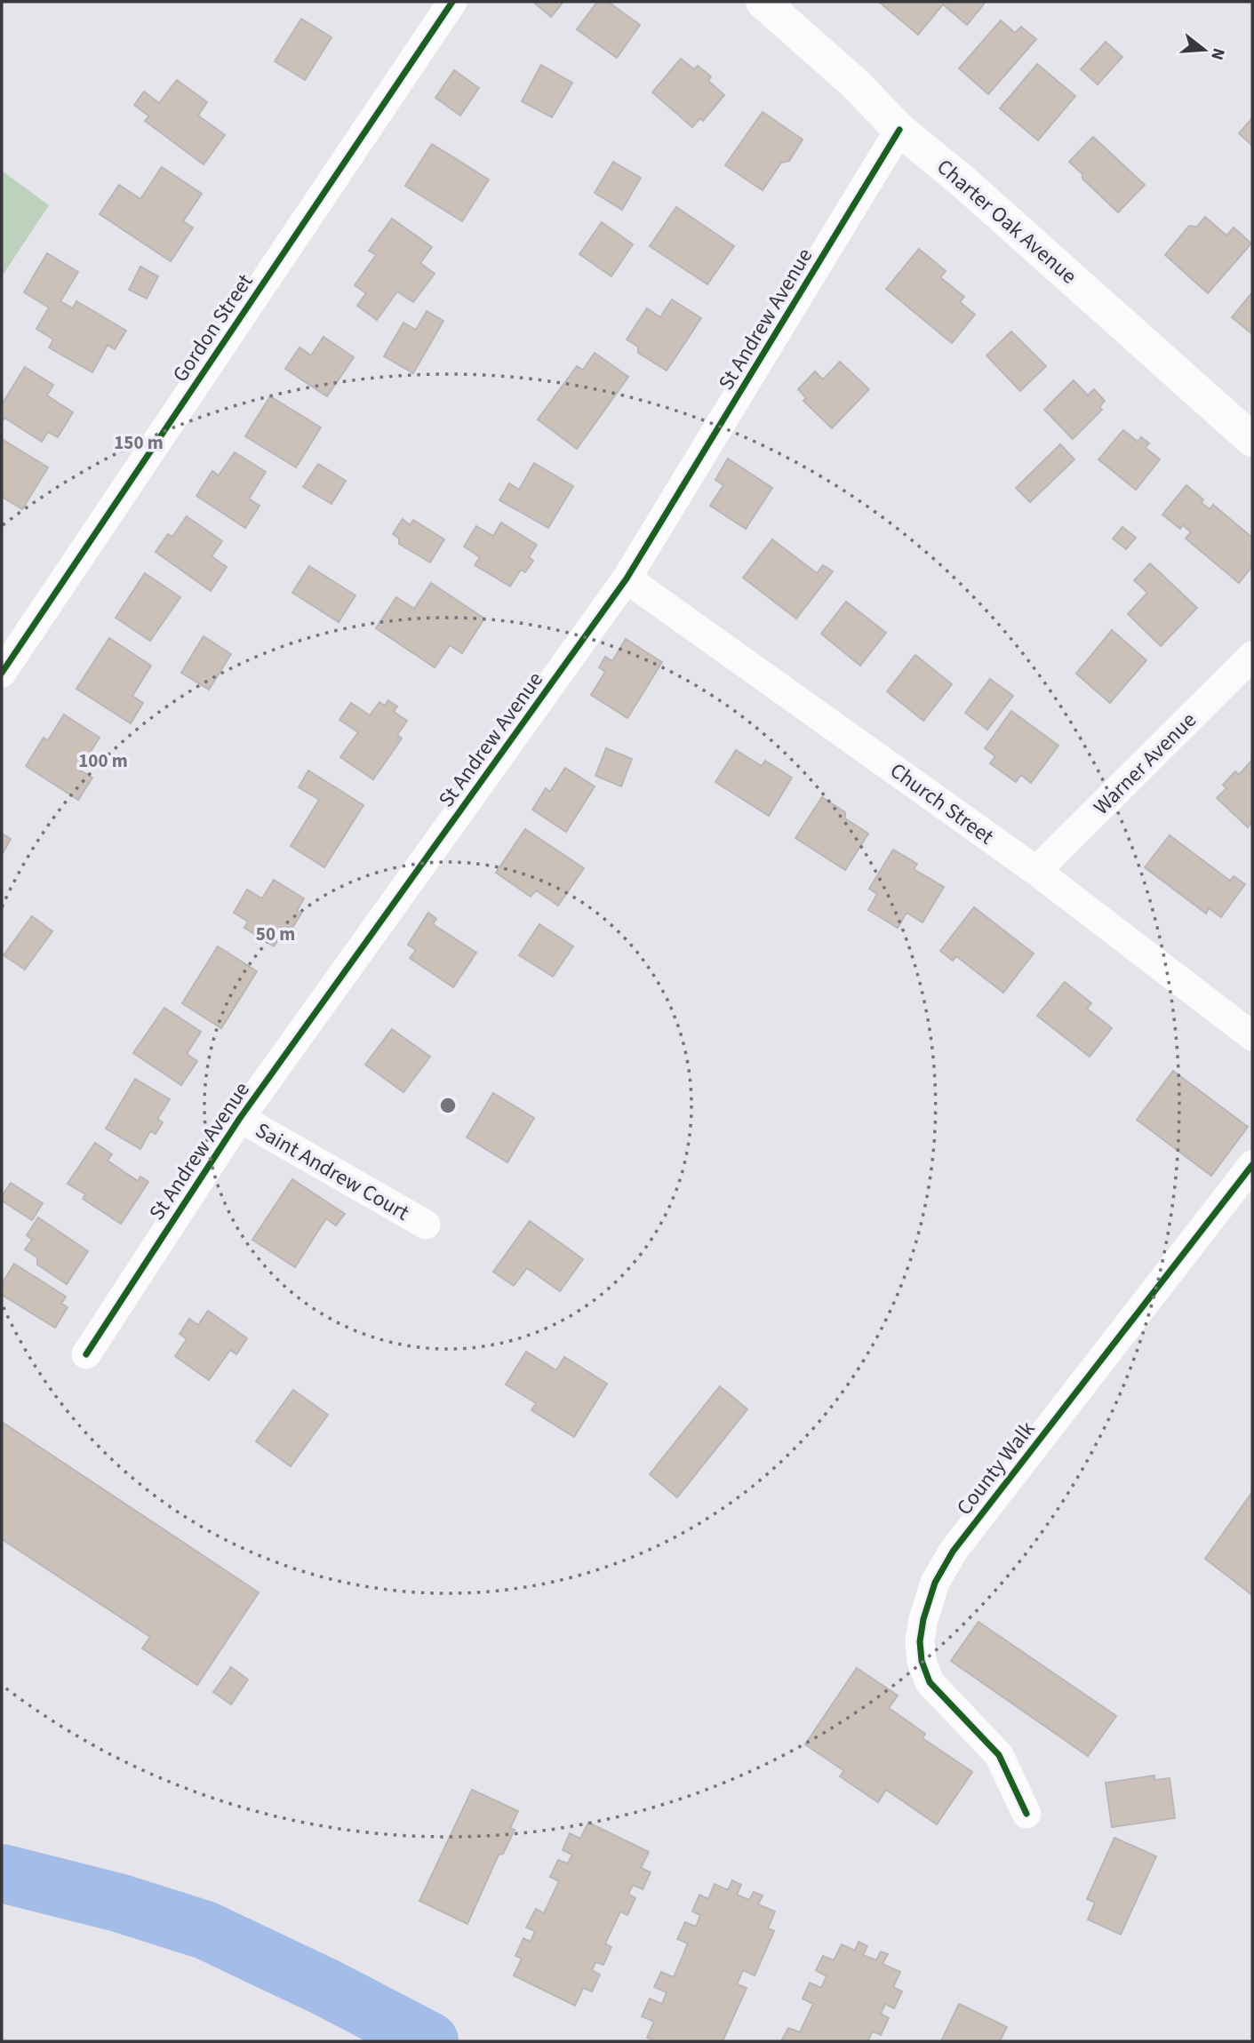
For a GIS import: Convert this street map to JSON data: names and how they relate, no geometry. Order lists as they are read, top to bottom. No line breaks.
{"streets":{"street":["Charter Oak Avenue","St Andrew Avenue","Gordon Street","Warner Avenue","Church Street","Saint Andrew Court","County Walk"]},"crossings":[["Charter Oak Avenue","St Andrew Avenue"],["St Andrew Avenue","Church Street"],["St Andrew Avenue","Saint Andrew Court"],["Warner Avenue","Church Street"]],"north":"right","rings":["150 m","100 m","50 m"]}
